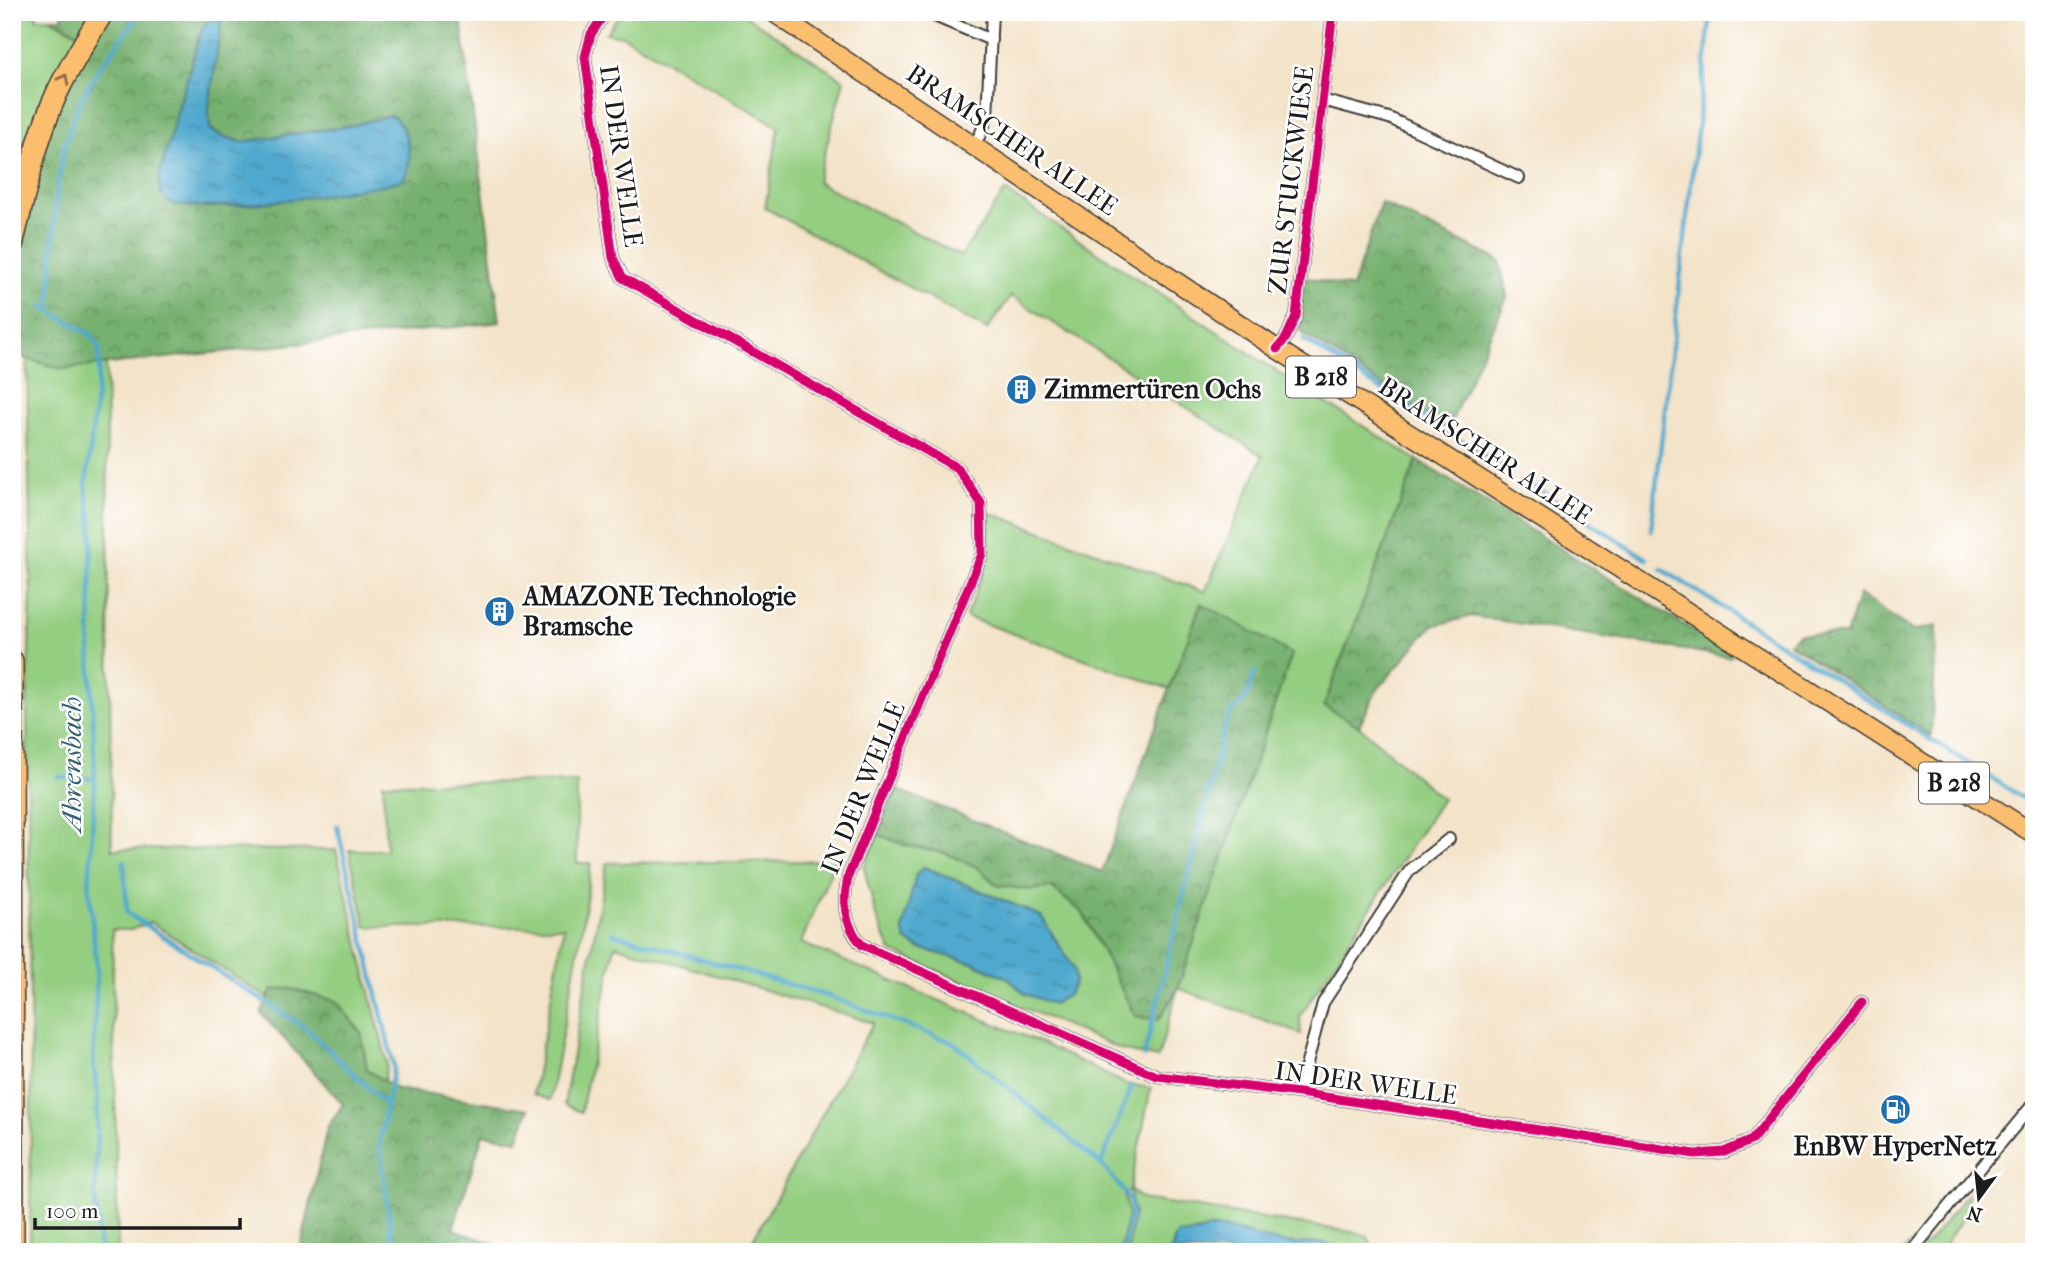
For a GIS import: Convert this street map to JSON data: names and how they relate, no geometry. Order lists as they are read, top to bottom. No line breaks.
{"streets":{"main road":["BRAMSCHER ALLEE","B 218"],"street":["IN DER WELLE","ZUR STUCKWIESE"]},"crossings":[["BRAMSCHER ALLEE","ZUR STUCKWIESE"]],"water":["Ahrensbach"],"places":{"building":["Zimmertüren Ochs","AMAZONE Technologie Bramsche"],"fuel station":["EnBW HyperNetz"]},"scale_bar":"100 m","north":"bottom"}
